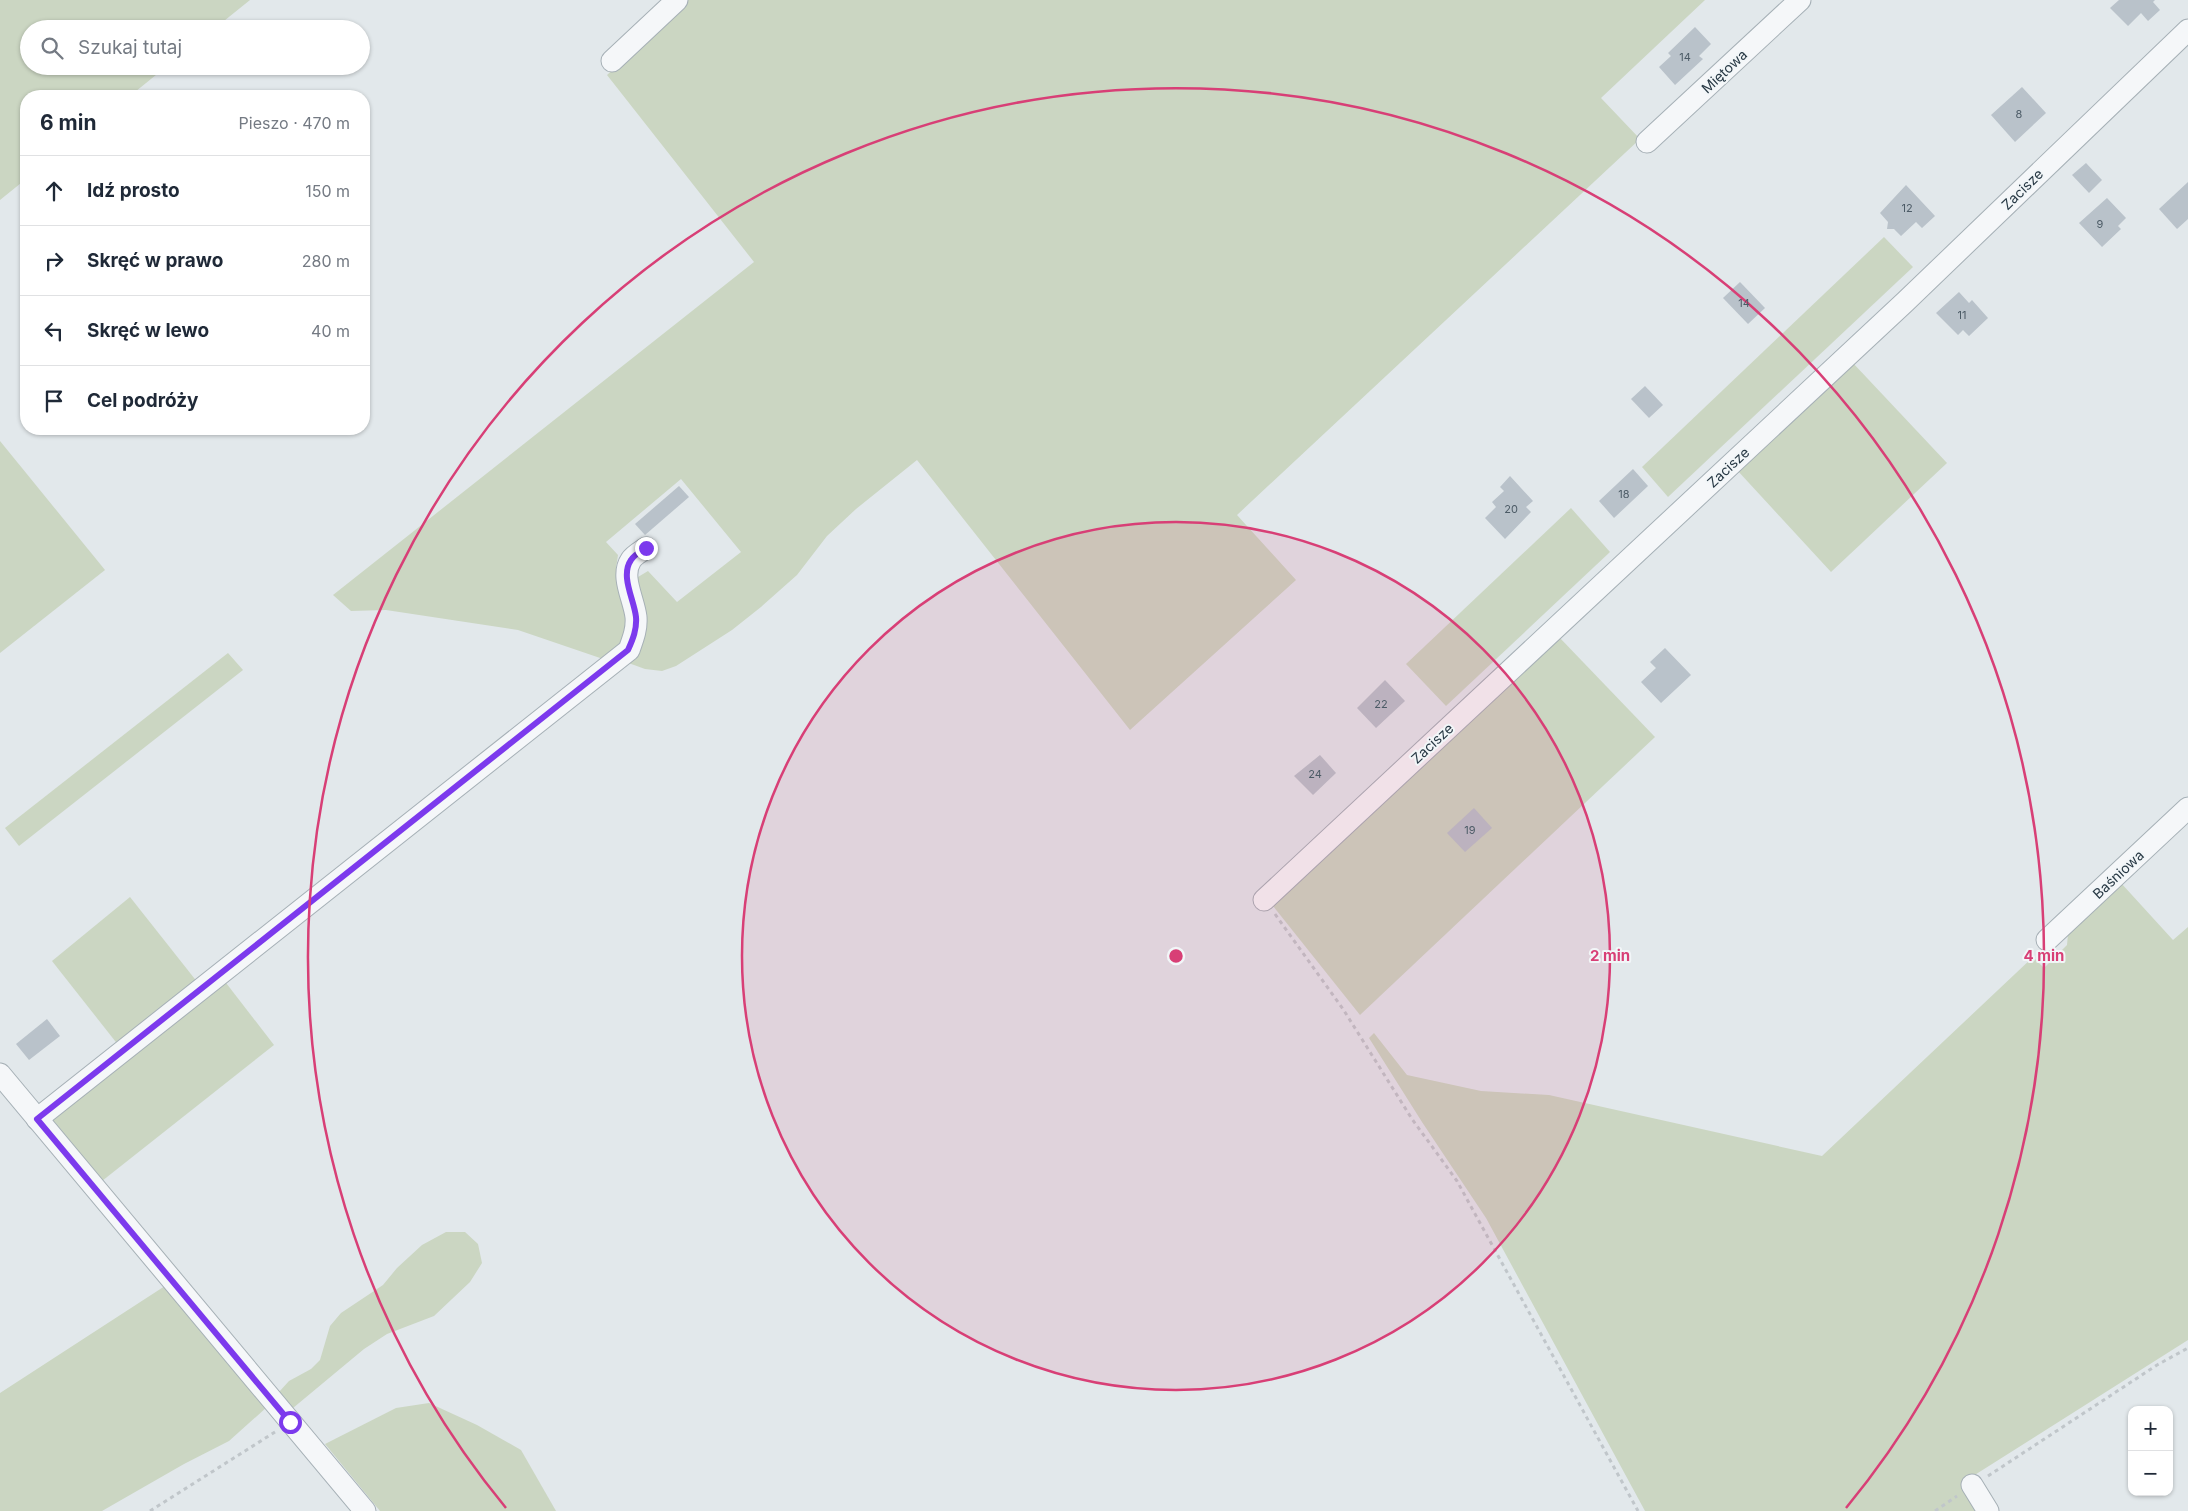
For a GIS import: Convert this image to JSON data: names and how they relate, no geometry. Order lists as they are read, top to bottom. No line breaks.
{"streets":{"street":["Miętowa","Zacisze","Baśniowa"]},"house_numbers":["14","8","12","9","14","11","18","20","22","24","19"],"page":{"search":"Szukaj tutaj","heading":["6 min","Pieszo · 470 m"],"list":[["Idź prosto","150 m"],["Skręć w prawo","280 m"],["Skręć w lewo","40 m"],"Cel podróży"],"map_buttons":["+","−"]},"rings":["2 min","4 min"]}
